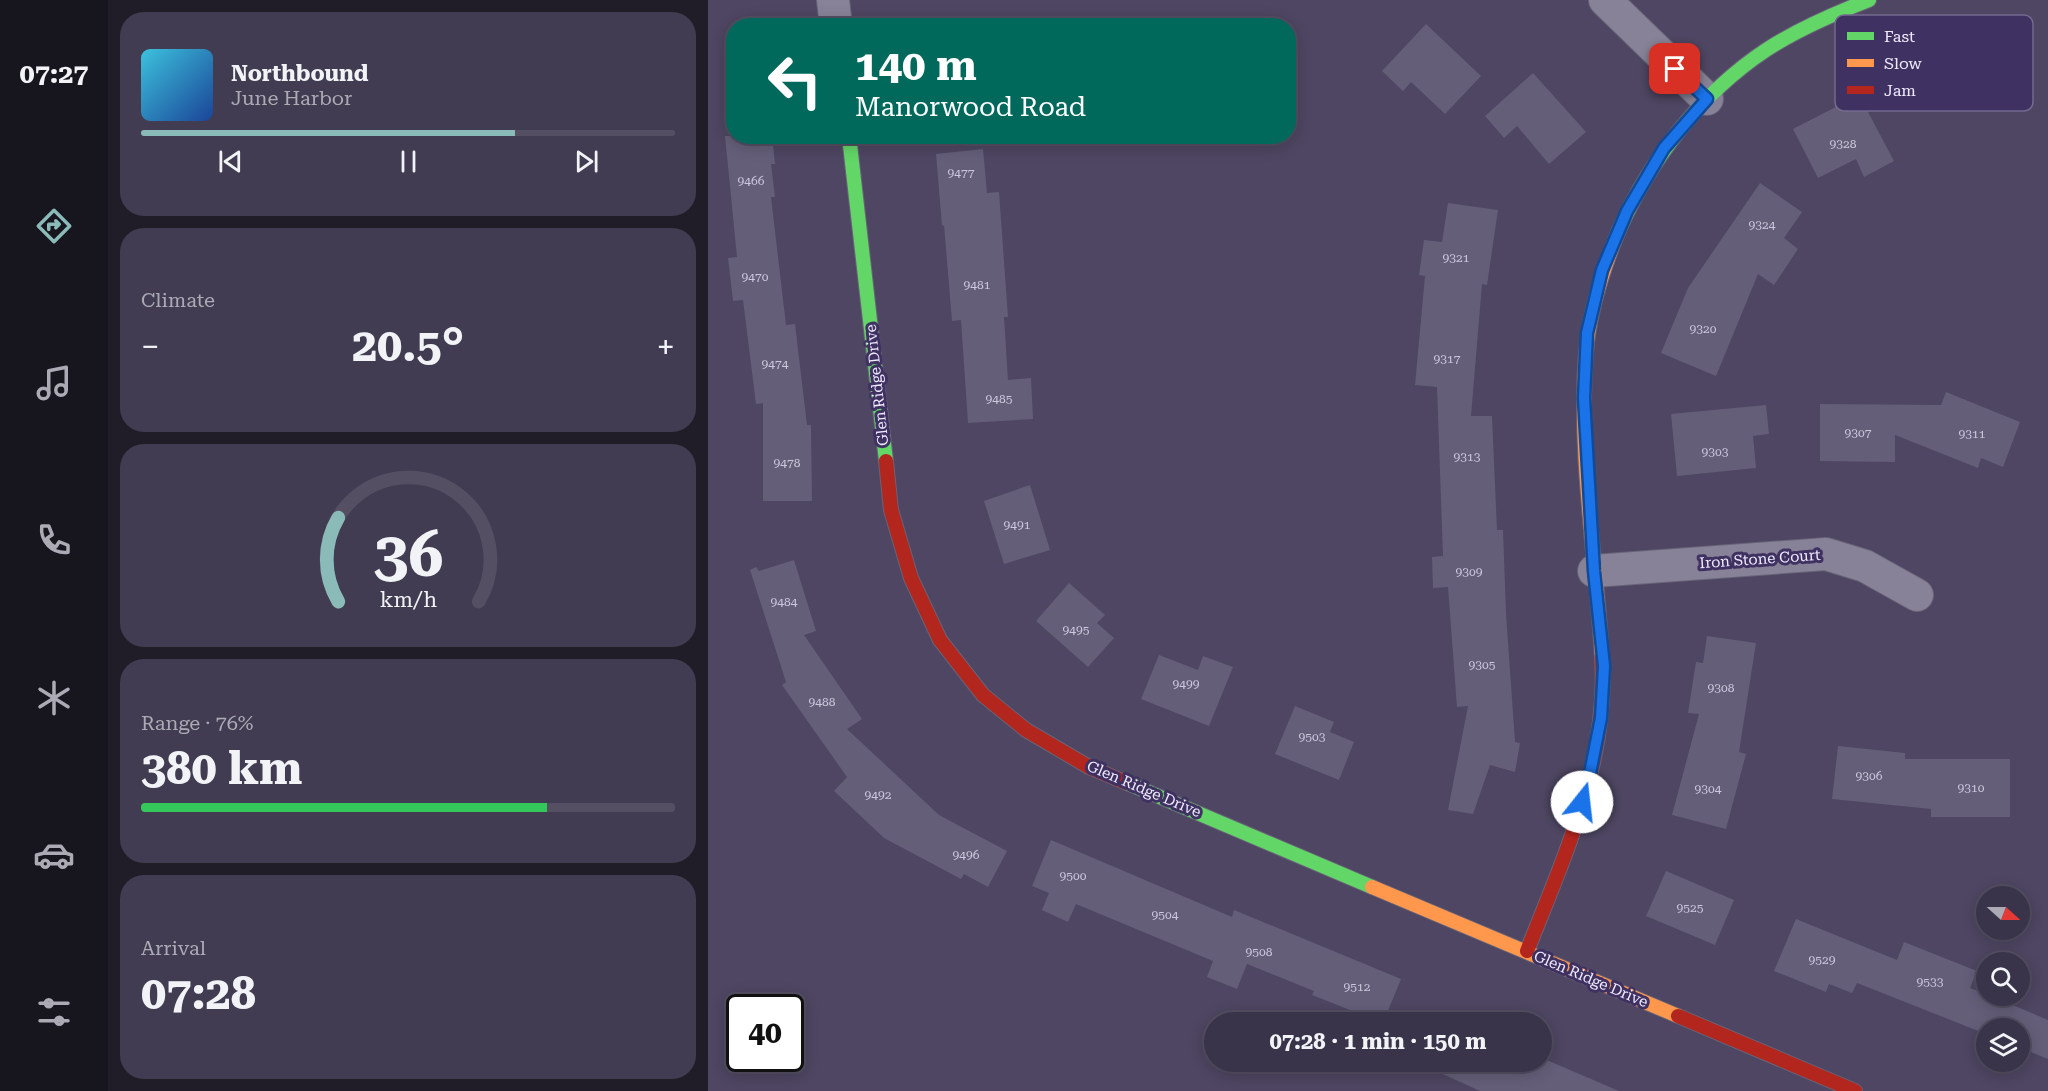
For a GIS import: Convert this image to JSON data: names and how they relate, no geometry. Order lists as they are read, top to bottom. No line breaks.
{"streets":{"street":["Glen Ridge Drive","Iron Stone Court"]},"house_numbers":["9328","9477","9466","9324","9321","9470","9481","9320","9317","9474","9485","9307","9311","9303","9313","9478","9491","9309","9484","9495","9305","9499","9308","9488","9503","9306","9310","9304","9492","9496","9500","9525","9504","9508","9529","9533","9512"],"legend":["Fast","Slow","Jam"],"north":"right","page":{"tabs":"07:27","turn":["140 m","Manorwood Road"],"song":["Northbound","June Harbor"],"tile":["Climate",["Range · 76%","380 km"],["Arrival","07:28"]],"heat":["−","20.5°","+"],"limit":"40","trip":"07:28 · 1 min · 150 m","gauge":["36","km/h"]}}
